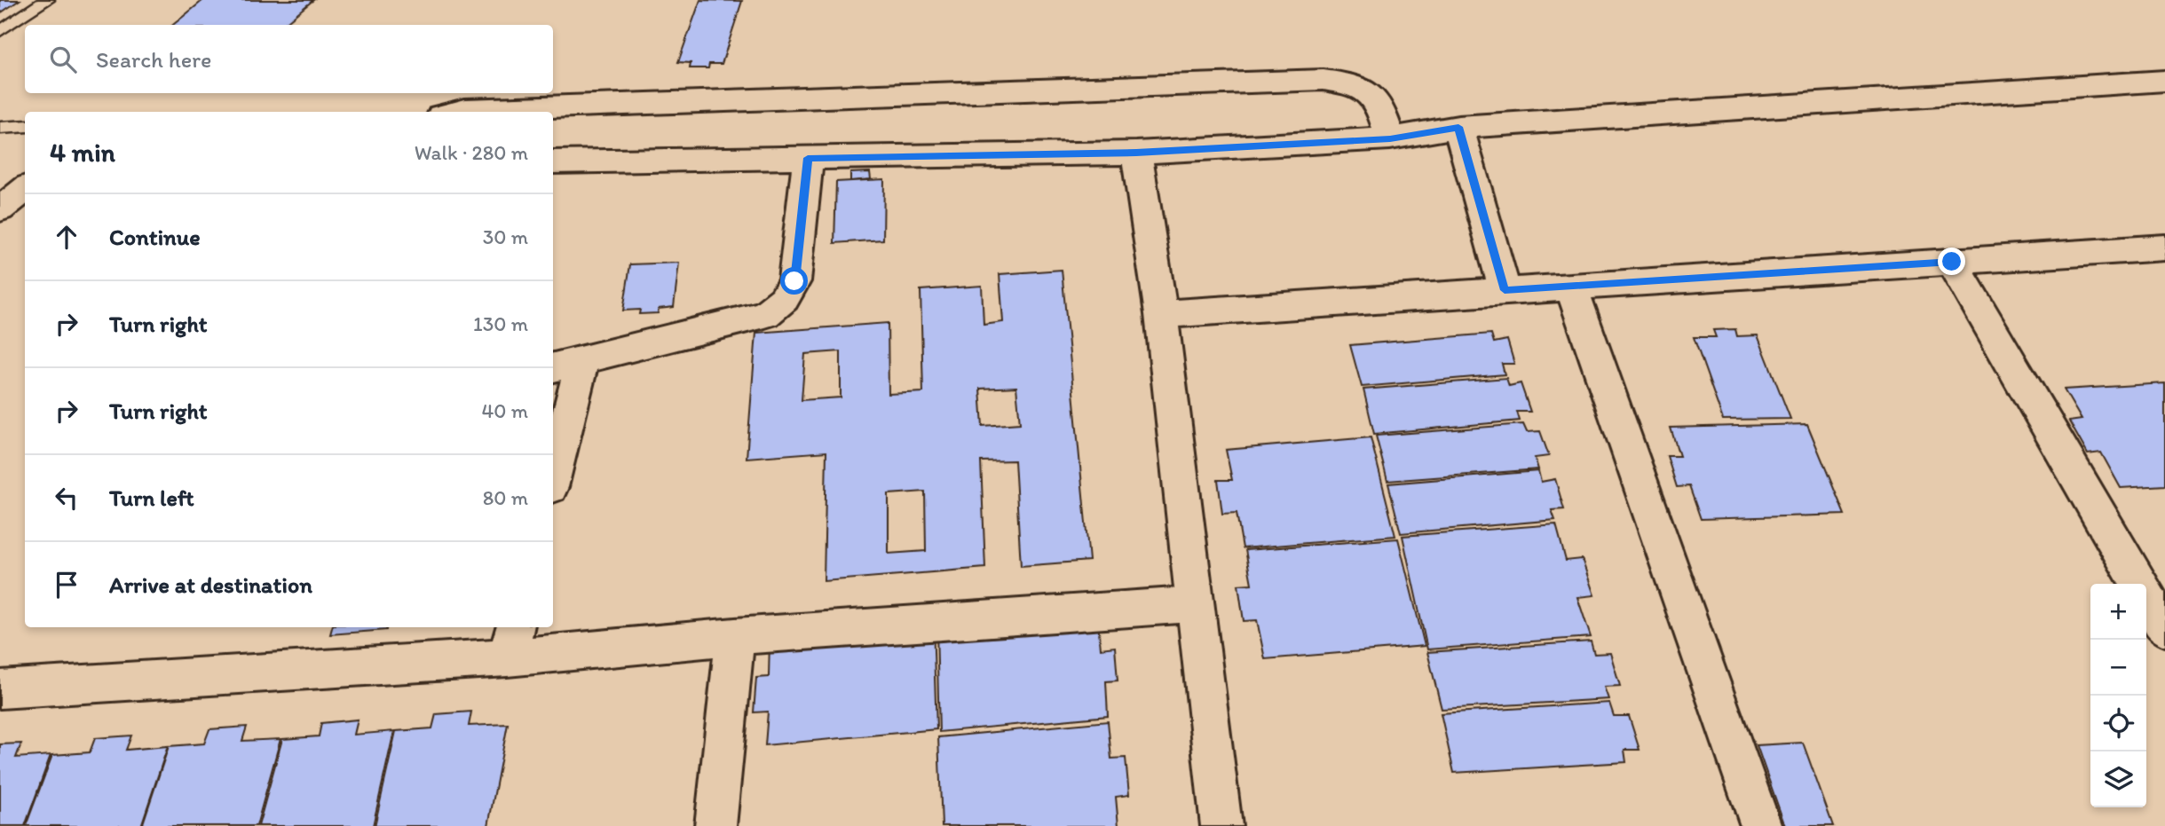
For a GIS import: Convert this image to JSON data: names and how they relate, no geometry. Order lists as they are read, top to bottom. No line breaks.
{"page":{"search":"Search here","heading":["4 min","Walk · 280 m"],"list":[["Continue","30 m"],["Turn right","130 m"],["Turn right","40 m"],["Turn left","80 m"],"Arrive at destination"],"map_buttons":["+","−"]}}
